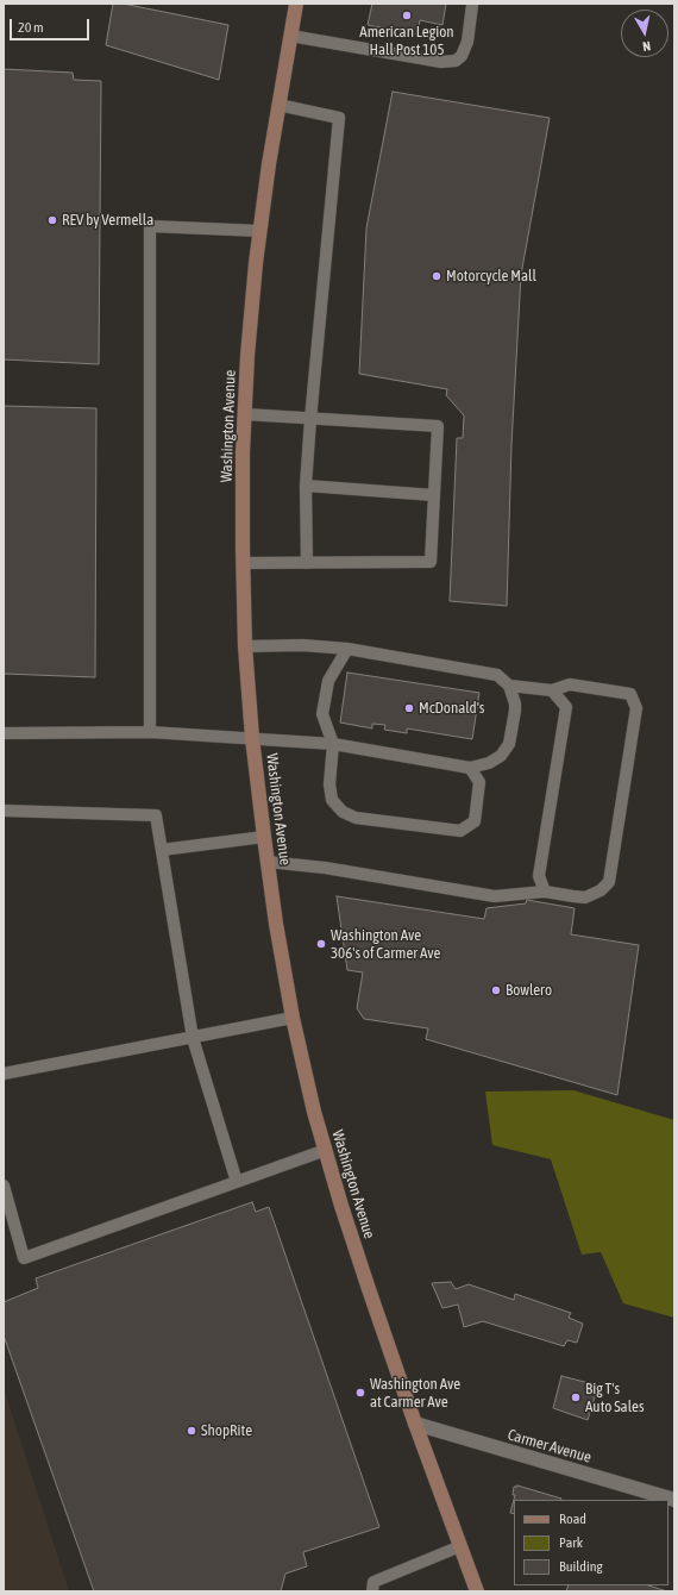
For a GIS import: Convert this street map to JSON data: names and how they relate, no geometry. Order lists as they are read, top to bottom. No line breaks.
{"streets":{"main road":["Washington Avenue"],"street":["Carmer Avenue"]},"crossings":[["Washington Avenue","Carmer Avenue"]],"places":["American Legion Hall Post 105","REV by Vermella","Motorcycle Mall","McDonald's","Washington Ave 306's of Carmer Ave","Bowlero","Washington Ave at Carmer Ave","Big T's Auto Sales","ShopRite"],"legend":["Road","Park","Building"],"scale_bar":"20 m","north":"bottom"}
